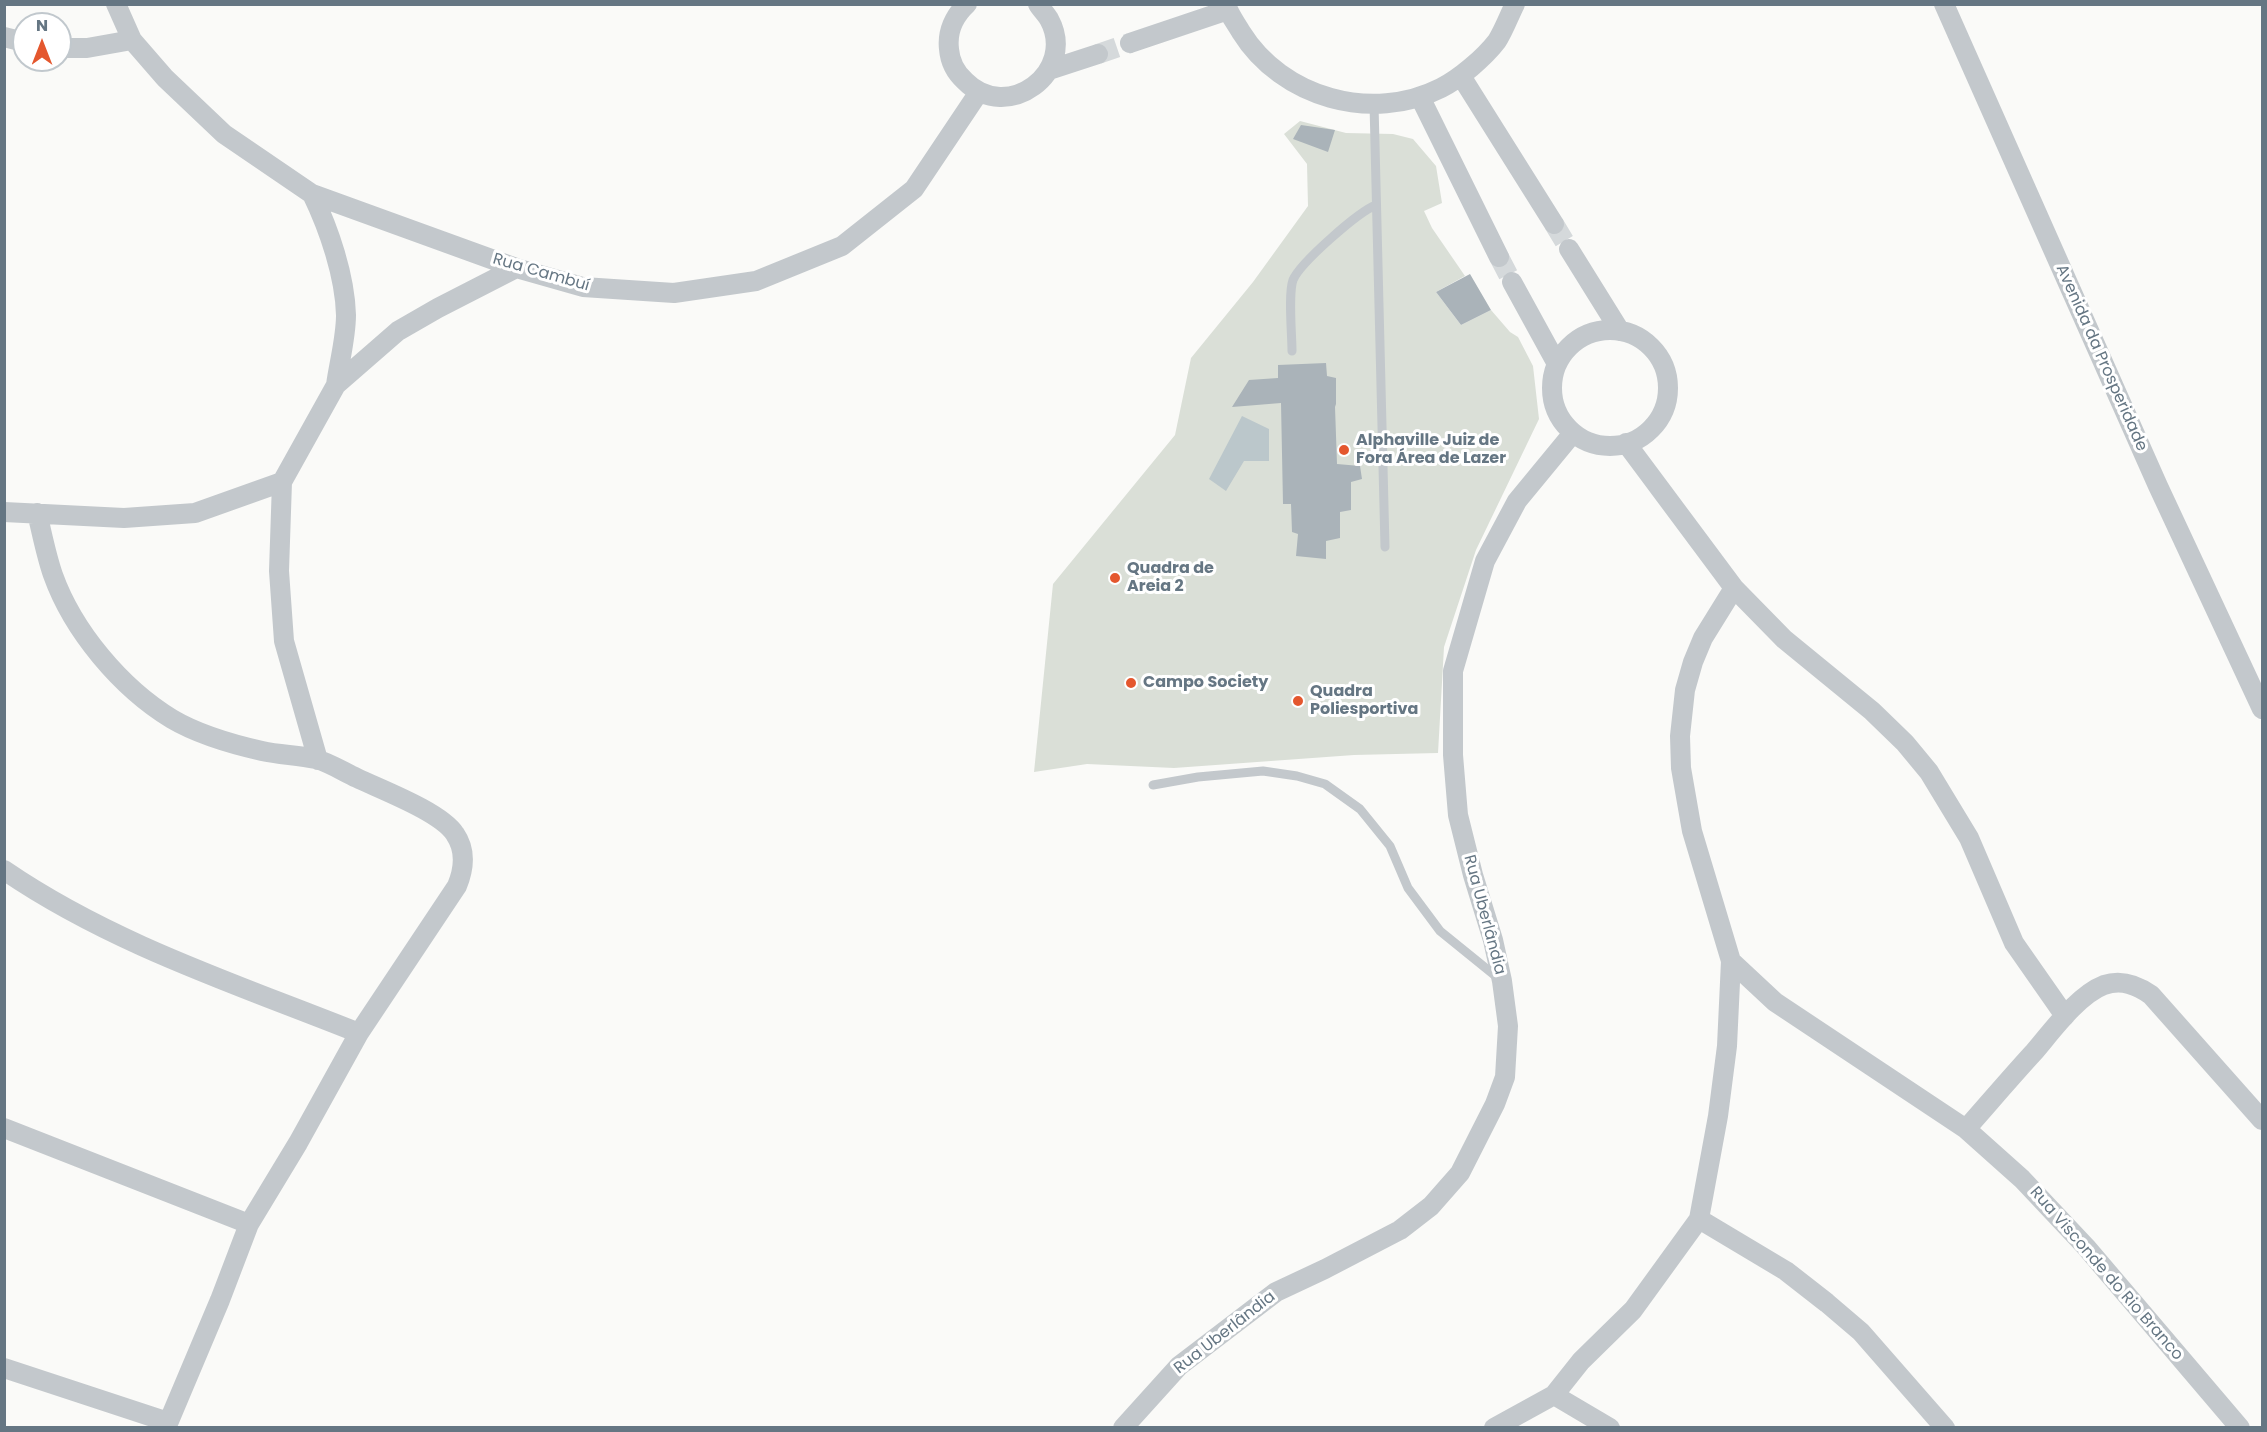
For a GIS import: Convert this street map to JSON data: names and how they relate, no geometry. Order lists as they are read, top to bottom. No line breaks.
{"streets":{"street":["Rua Cambuí","Avenida da Prosperidade","Rua Uberlândia","Rua Visconde do Rio Branco"]},"places":["Alphaville Juiz de Fora Área de Lazer","Quadra de Areia 2","Campo Society","Quadra Poliesportiva"],"north":"top"}
